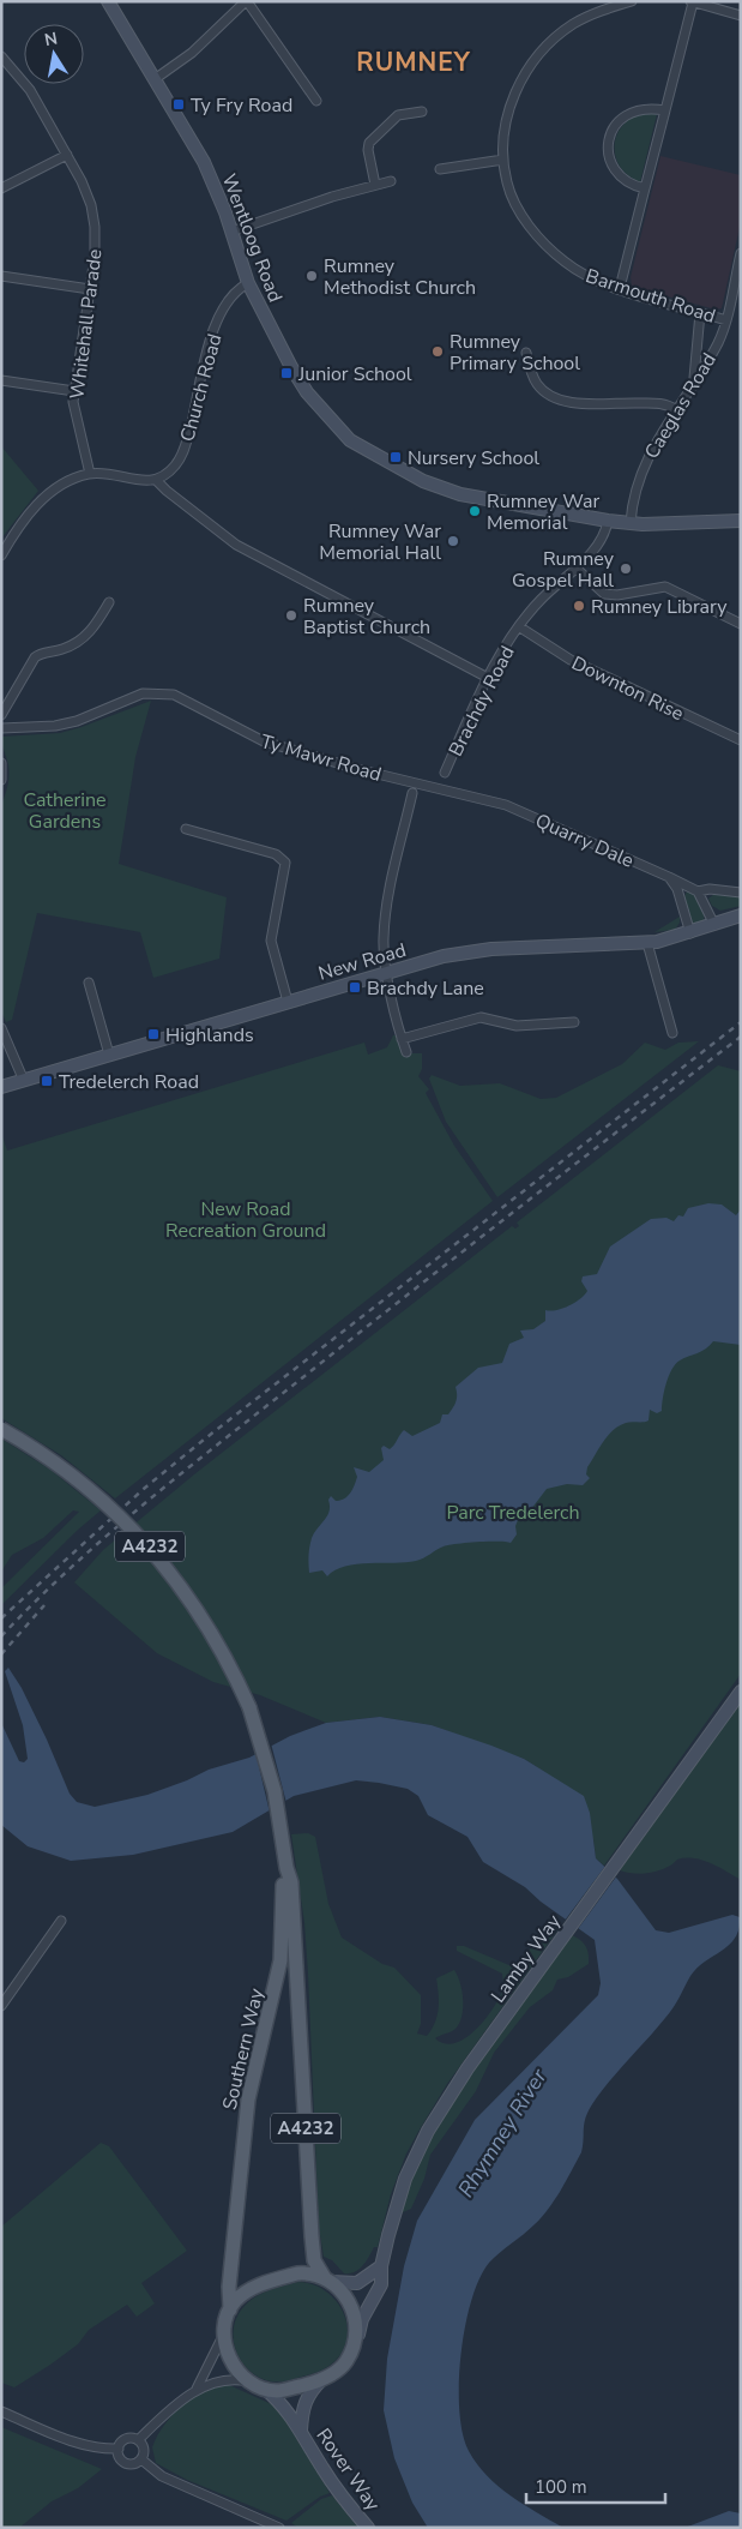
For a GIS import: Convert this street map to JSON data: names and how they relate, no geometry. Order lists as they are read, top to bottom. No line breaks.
{"streets":{"main road":["A4232","Southern Way"],"street":["Wentloog Road","Barmouth Road","Whitehall Parade","Church Road","Caeglas Road","Downton Rise","Brachdy Road","Ty Mawr Road","Quarry Dale","New Road","Lamby Way","Rover Way"]},"crossings":[["Wentloog Road","Church Road"],["Wentloog Road","Caeglas Road"],["Wentloog Road","Brachdy Road"],["Barmouth Road","Caeglas Road"],["Downton Rise","Brachdy Road"],["Ty Mawr Road","Quarry Dale"],["Lamby Way","Southern Way"],["Lamby Way","Rover Way"],["Southern Way","Rover Way"]],"districts":["RUMNEY"],"water":["Rhymney River"],"parks":["Catherine Gardens","New Road Recreation Ground","Parc Tredelerch"],"places":{"transit":["Ty Fry Road","Junior School","Nursery School","Brachdy Lane","Highlands","Tredelerch Road"],"other":["Rumney Methodist Church","Rumney Primary School","Rumney War Memorial","Rumney War Memorial Hall","Rumney Gospel Hall","Rumney Library","Rumney Baptist Church"]},"scale_bar":"100 m","north":"top"}
